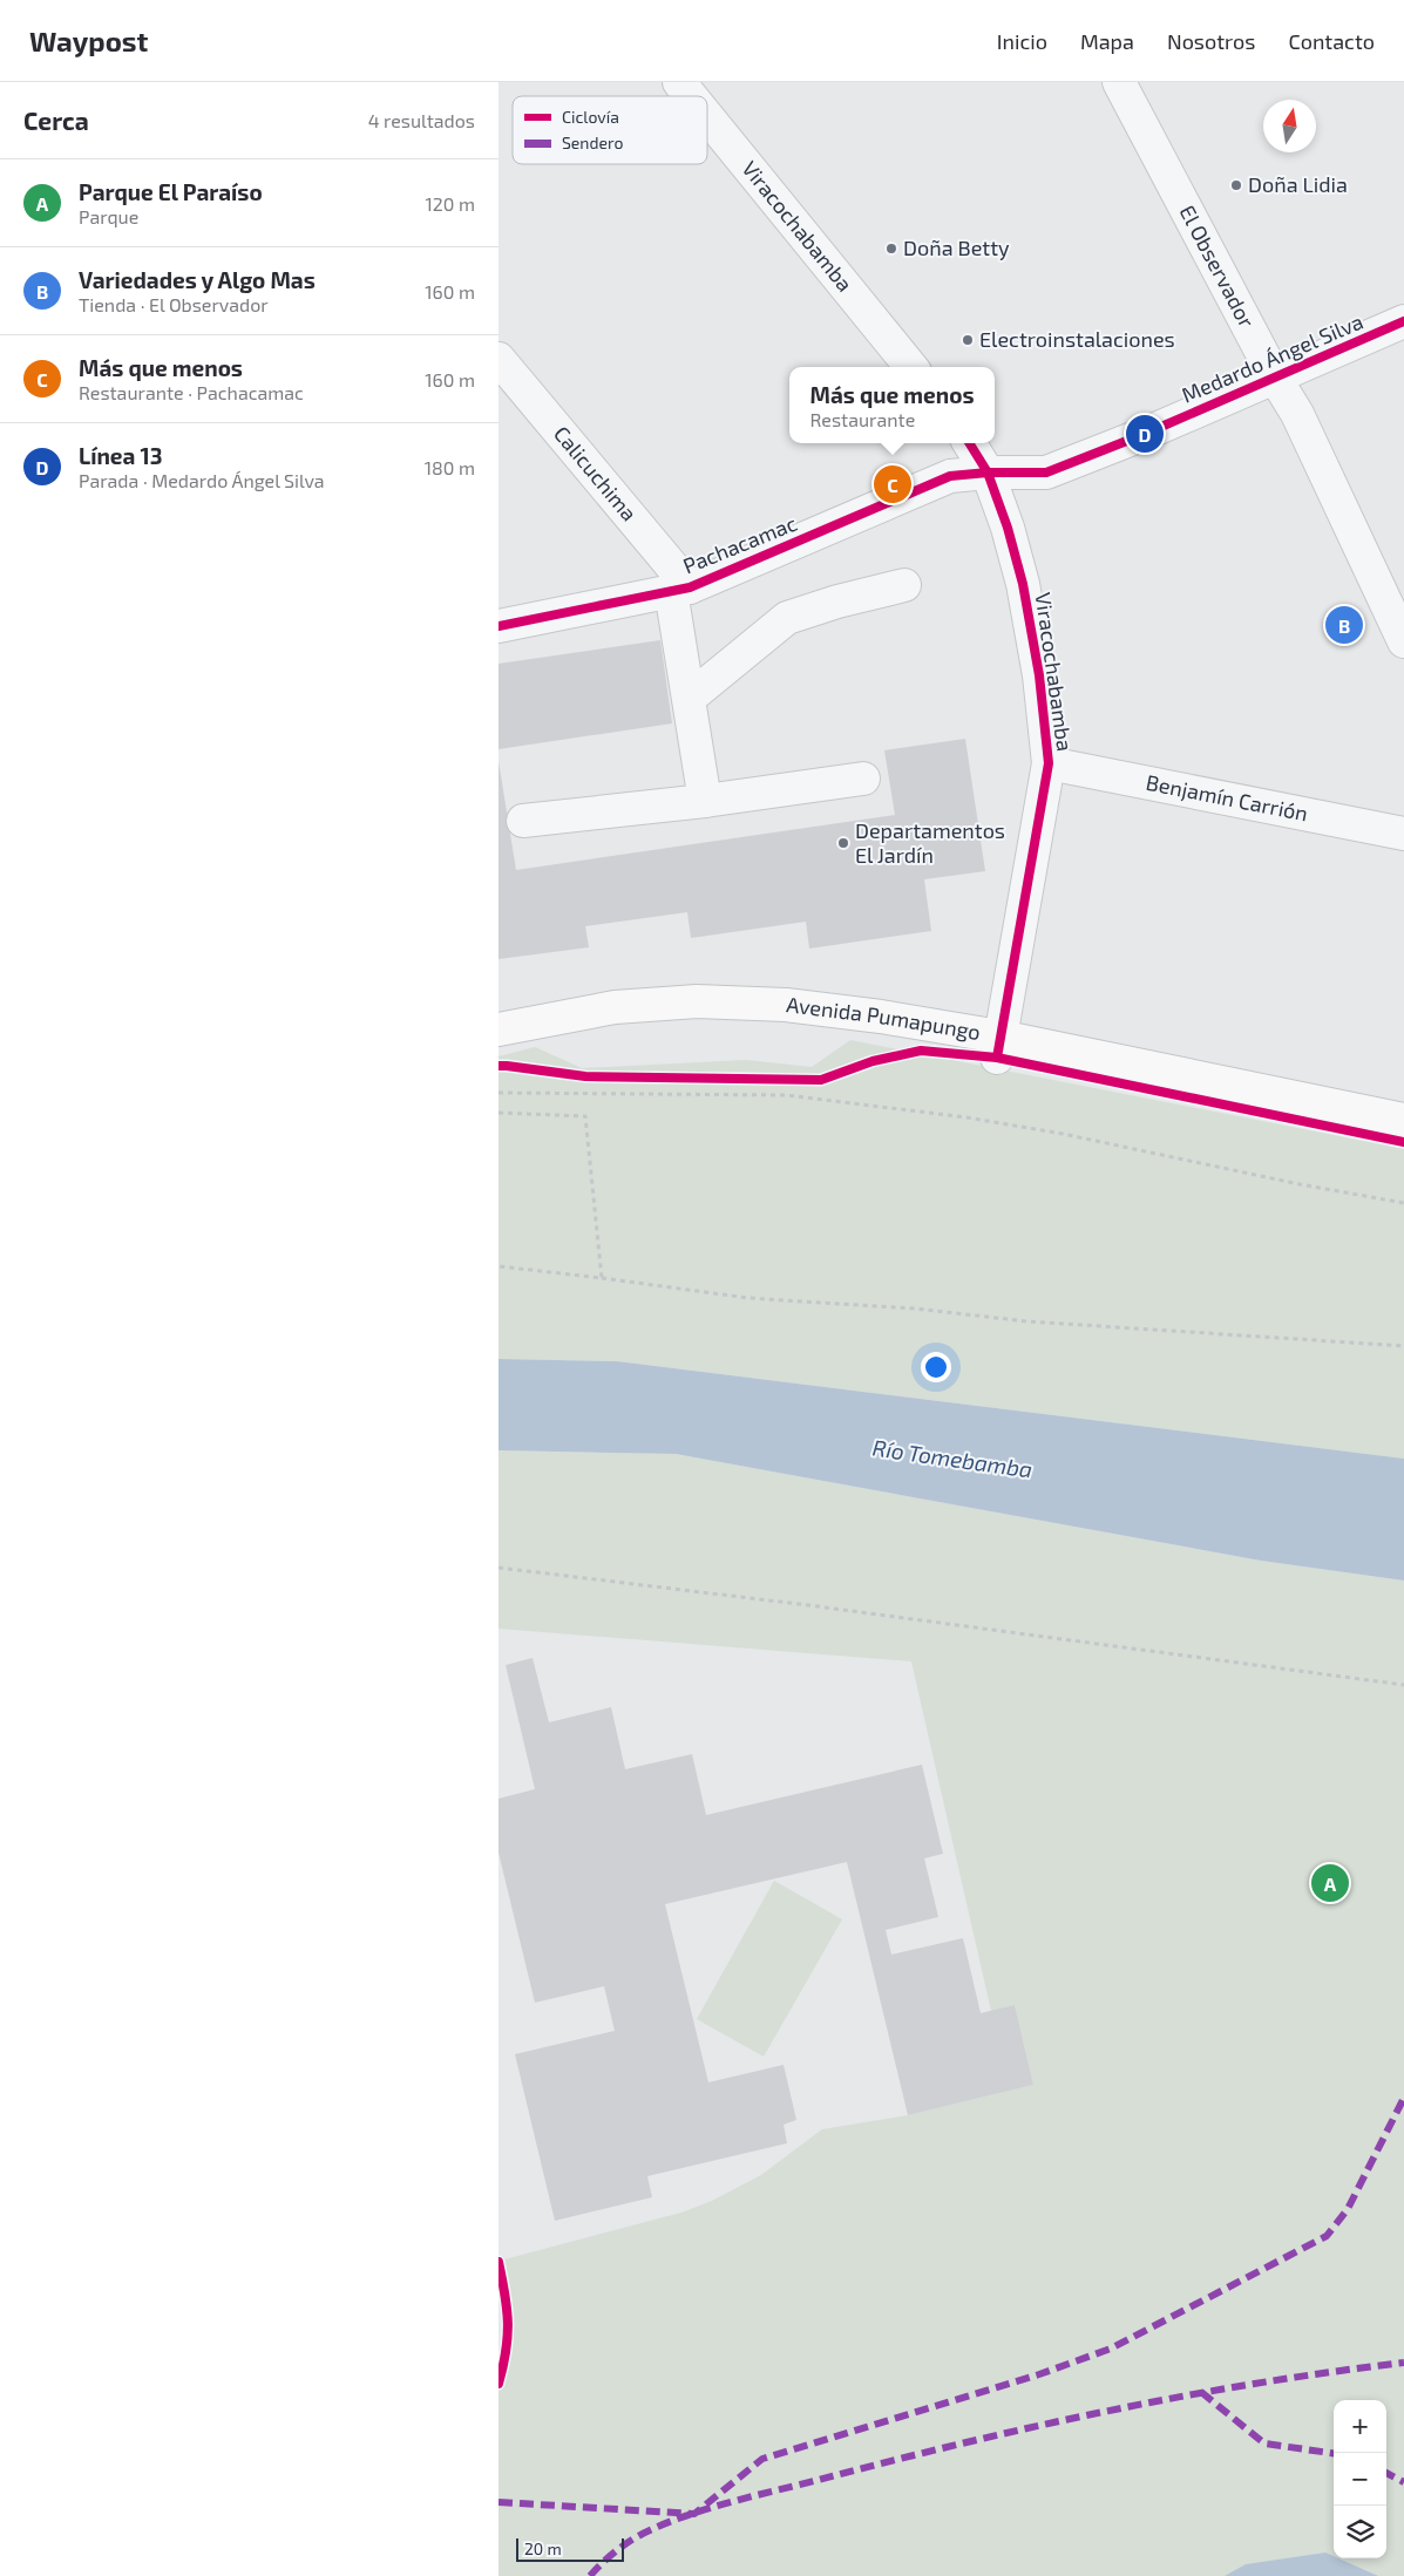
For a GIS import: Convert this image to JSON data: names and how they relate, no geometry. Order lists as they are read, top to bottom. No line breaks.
{"streets":{"main road":["Avenida Pumapungo"],"street":["Viracochabamba","El Observador","Medardo Ángel Silva","Calicuchima","Pachacamac","Benjamín Carrión"]},"crossings":[["Viracochabamba","Medardo Ángel Silva"],["Viracochabamba","Pachacamac"],["Viracochabamba","Benjamín Carrión"],["Viracochabamba","Avenida Pumapungo"],["El Observador","Medardo Ángel Silva"],["Medardo Ángel Silva","Pachacamac"],["Calicuchima","Pachacamac"]],"water":["Río Tomebamba"],"places":["Doña Lidia","Doña Betty","Electroinstalaciones","Departamentos El Jardín"],"legend":["Ciclovía","Sendero"],"scale_bar":"20 m","north":"top","page":{"header":"Waypost","nav":["Inicio","Mapa","Nosotros","Contacto"],"heading":["Cerca","4 resultados"],"list":[{"mark":"A","name":"Parque El Paraíso","note":"Parque","value":"120 m"},{"mark":"B","name":"Variedades y Algo Mas","note":"Tienda · El Observador","value":"160 m"},{"mark":"C","name":"Más que menos","note":"Restaurante · Pachacamac","value":"160 m"},{"mark":"D","name":"Línea 13","note":"Parada · Medardo Ángel Silva","value":"180 m"}],"popup":["Más que menos","Restaurante"],"pins":["D","C","B","A"],"map_buttons":["+","−"],"scale":"20 m"}}
